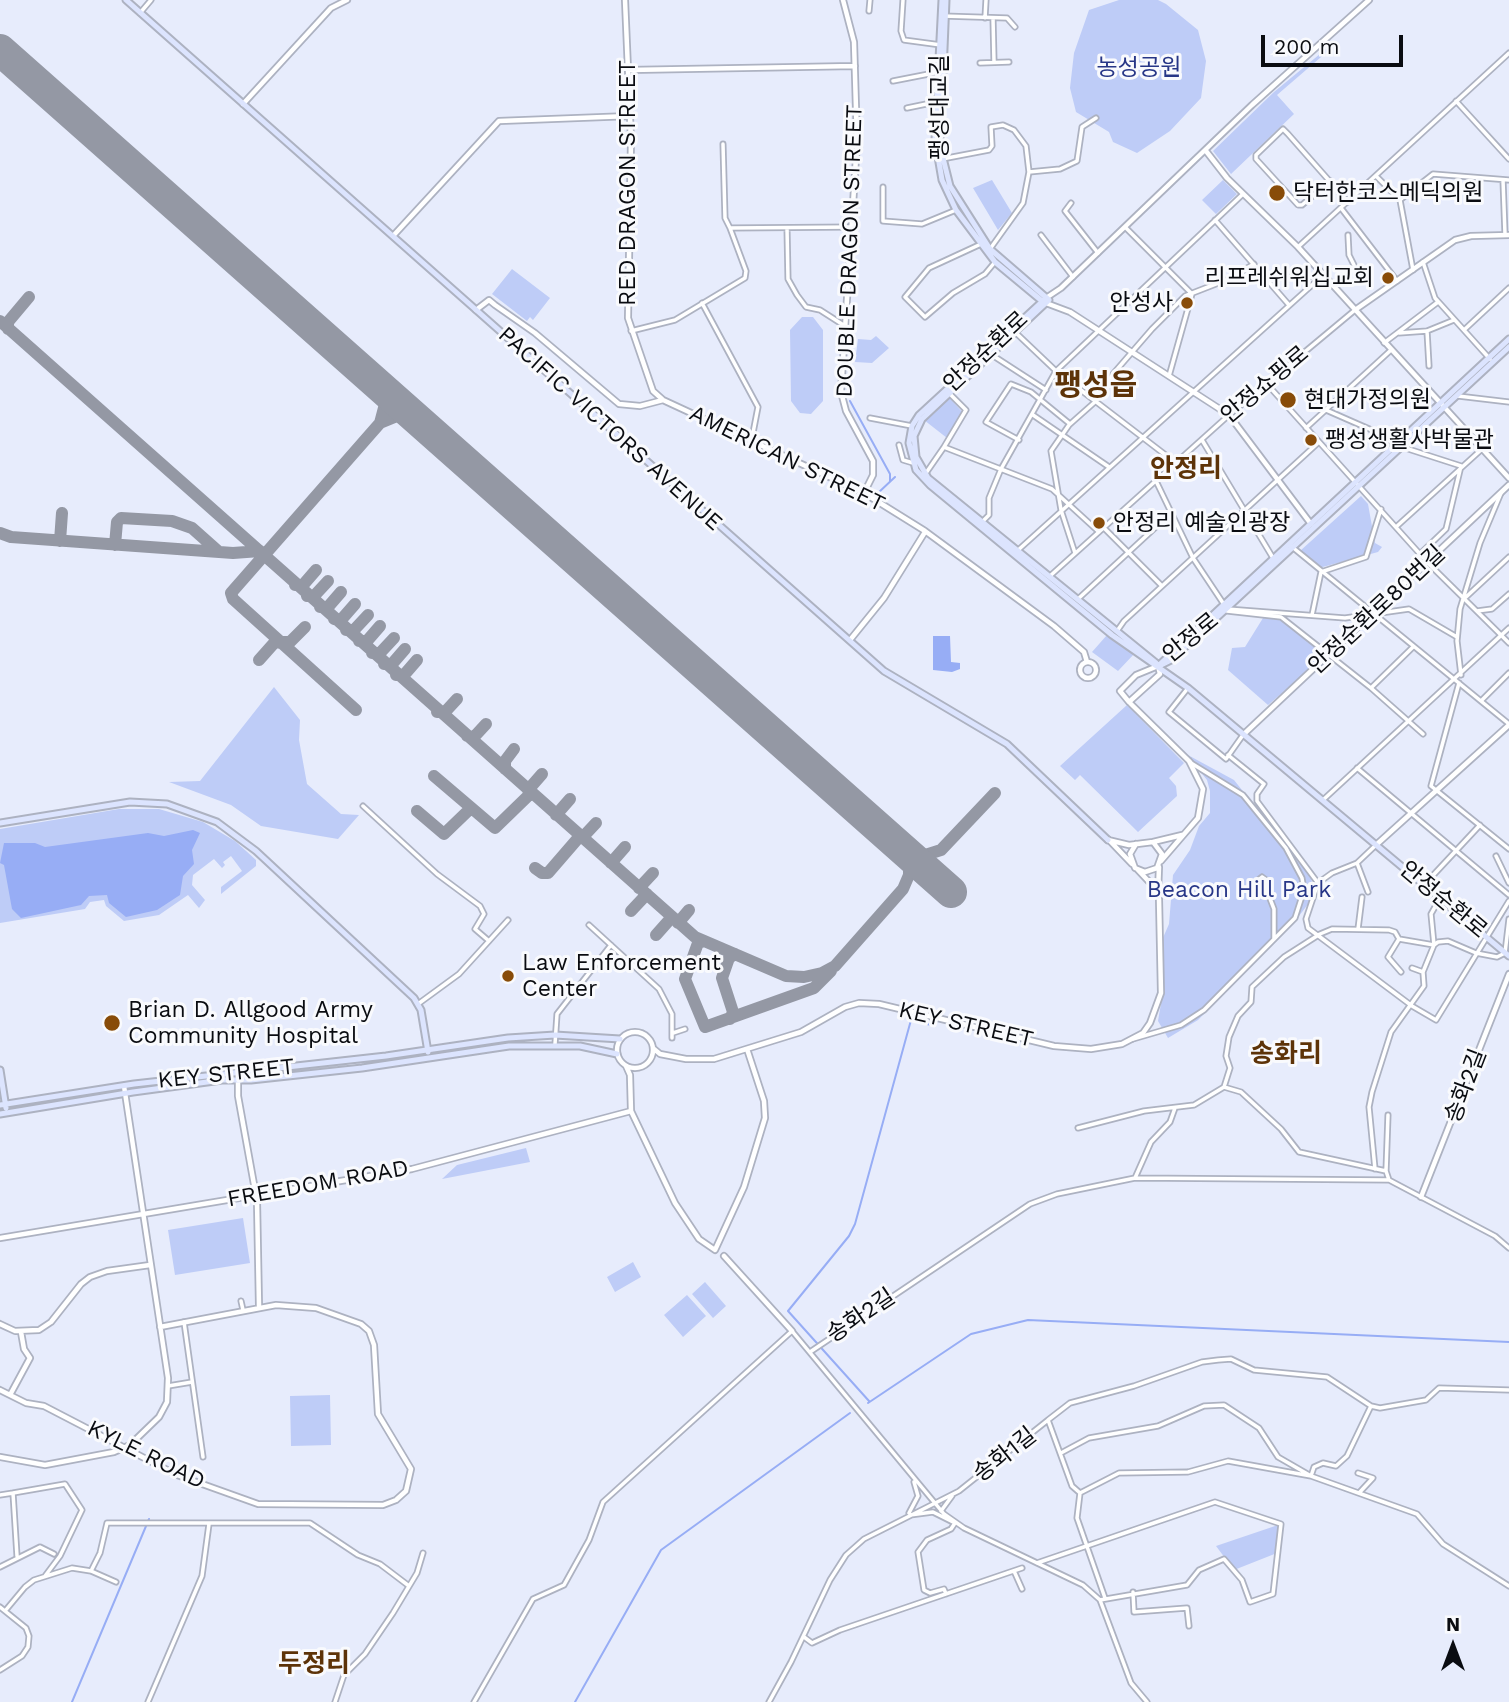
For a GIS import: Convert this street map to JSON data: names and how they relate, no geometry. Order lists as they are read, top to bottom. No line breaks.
{"streets":{"main road":["팽성대교길","안정순환로","PACIFIC VICTORS AVENUE","안정로","KEY STREET"],"street":["RED DRAGON STREET","DOUBLE DRAGON STREET","안정쇼핑로","AMERICAN STREET","안정순환로80번길","송화2길","FREEDOM ROAD","KYLE ROAD","송화1길"]},"crossings":[["팽성대교길","안정순환로"],["RED DRAGON STREET","AMERICAN STREET"],["DOUBLE DRAGON STREET","AMERICAN STREET"],["안정순환로","안정쇼핑로"],["안정순환로","안정순환로80번길"],["안정순환로","안정로"],["PACIFIC VICTORS AVENUE","AMERICAN STREET"],["송화2길","송화1길"]],"districts":["팽성읍","안정리","송화리","두정리"],"parks":["농성공원","Beacon Hill Park"],"places":["닥터한코스메딕의원","리프레쉬워십교회","안성사","현대가정의원","팽성생활사박물관","안정리 예술인광장","Law Enforcement Center","Brian D. Allgood Army Community Hospital"],"scale_bar":"200 m","north":"top"}
